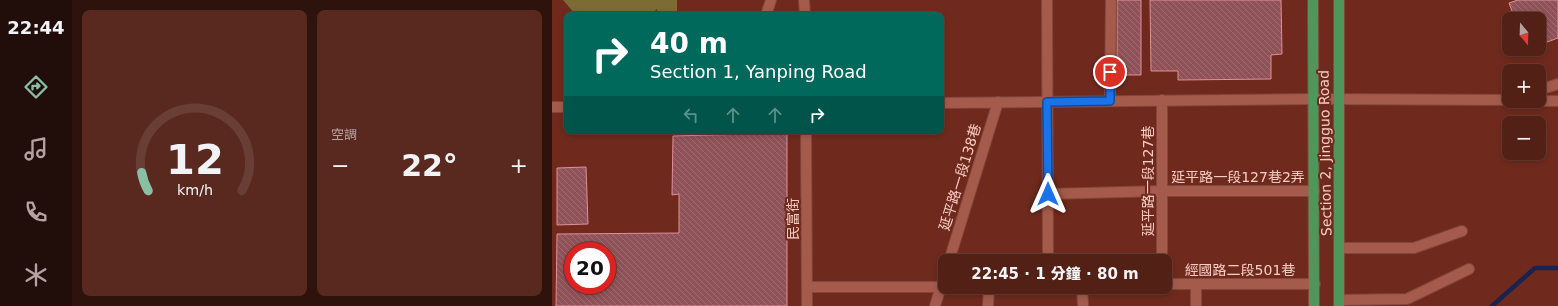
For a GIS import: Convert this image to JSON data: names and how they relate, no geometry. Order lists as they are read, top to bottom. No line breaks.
{"streets":{"main road":["Section 2, Jingguo Road"],"street":["延平路一段138巷","延平路一段127巷2弄","延平路一段127巷","民富街","經國路二段501巷"]},"crossings":[["Section 2, Jingguo Road","延平路一段127巷2弄"],["Section 2, Jingguo Road","經國路二段501巷"],["延平路一段127巷2弄","延平路一段127巷"]],"north":"bottom","page":{"tabs":"22:44","tile":"空調","map_buttons":["+","−"],"turn":["40 m","Section 1, Yanping Road"],"heat":["−","22°","+"],"limit":"20","trip":"22:45 · 1 分鐘 · 80 m","gauge":["12","km/h"]}}
